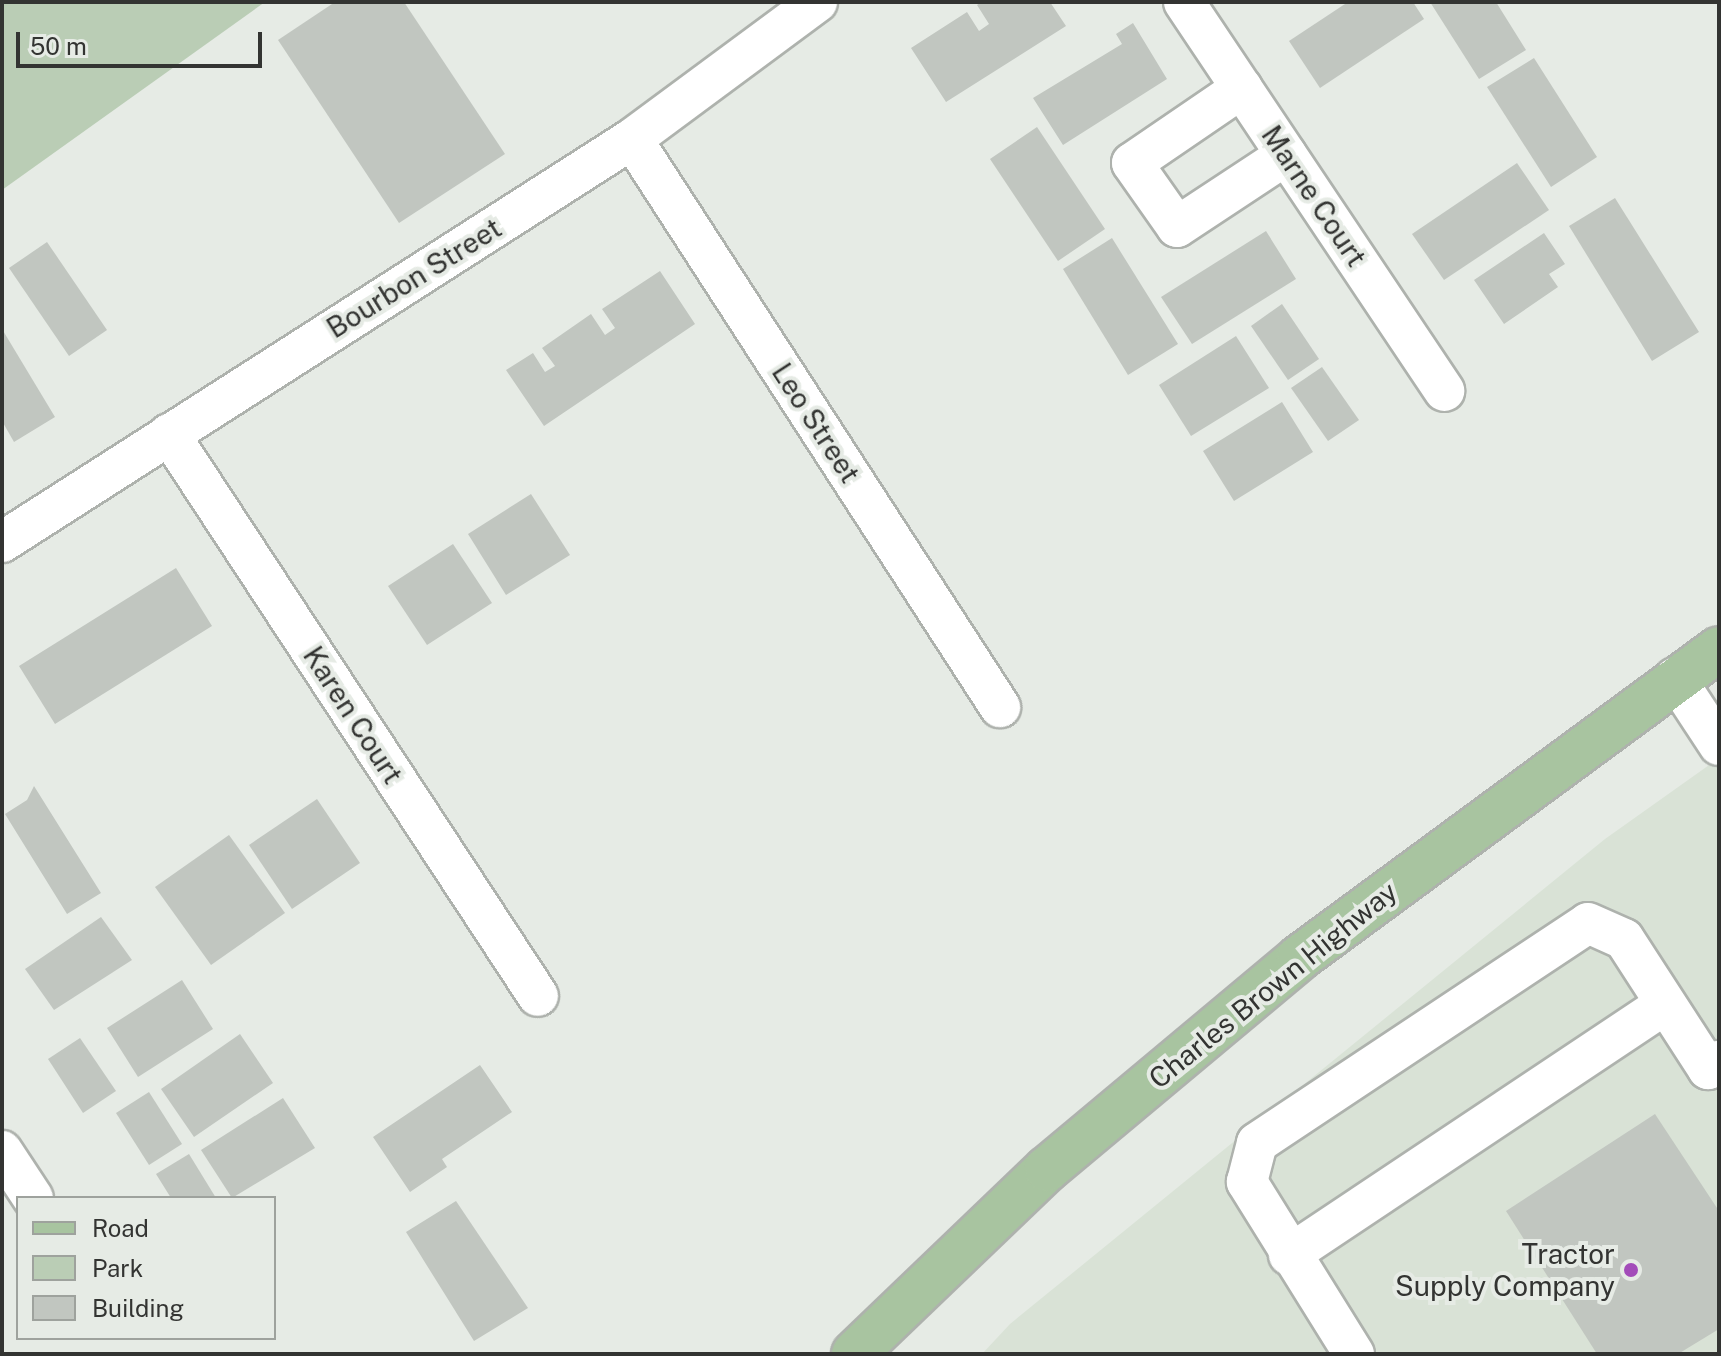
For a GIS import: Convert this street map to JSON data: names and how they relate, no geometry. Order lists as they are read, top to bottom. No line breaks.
{"streets":{"main road":["Charles Brown Highway"],"street":["Marne Court","Bourbon Street","Leo Street","Karen Court"]},"crossings":[["Bourbon Street","Leo Street"],["Bourbon Street","Karen Court"]],"places":["Tractor Supply Company"],"legend":["Road","Park","Building"],"scale_bar":"50 m"}
